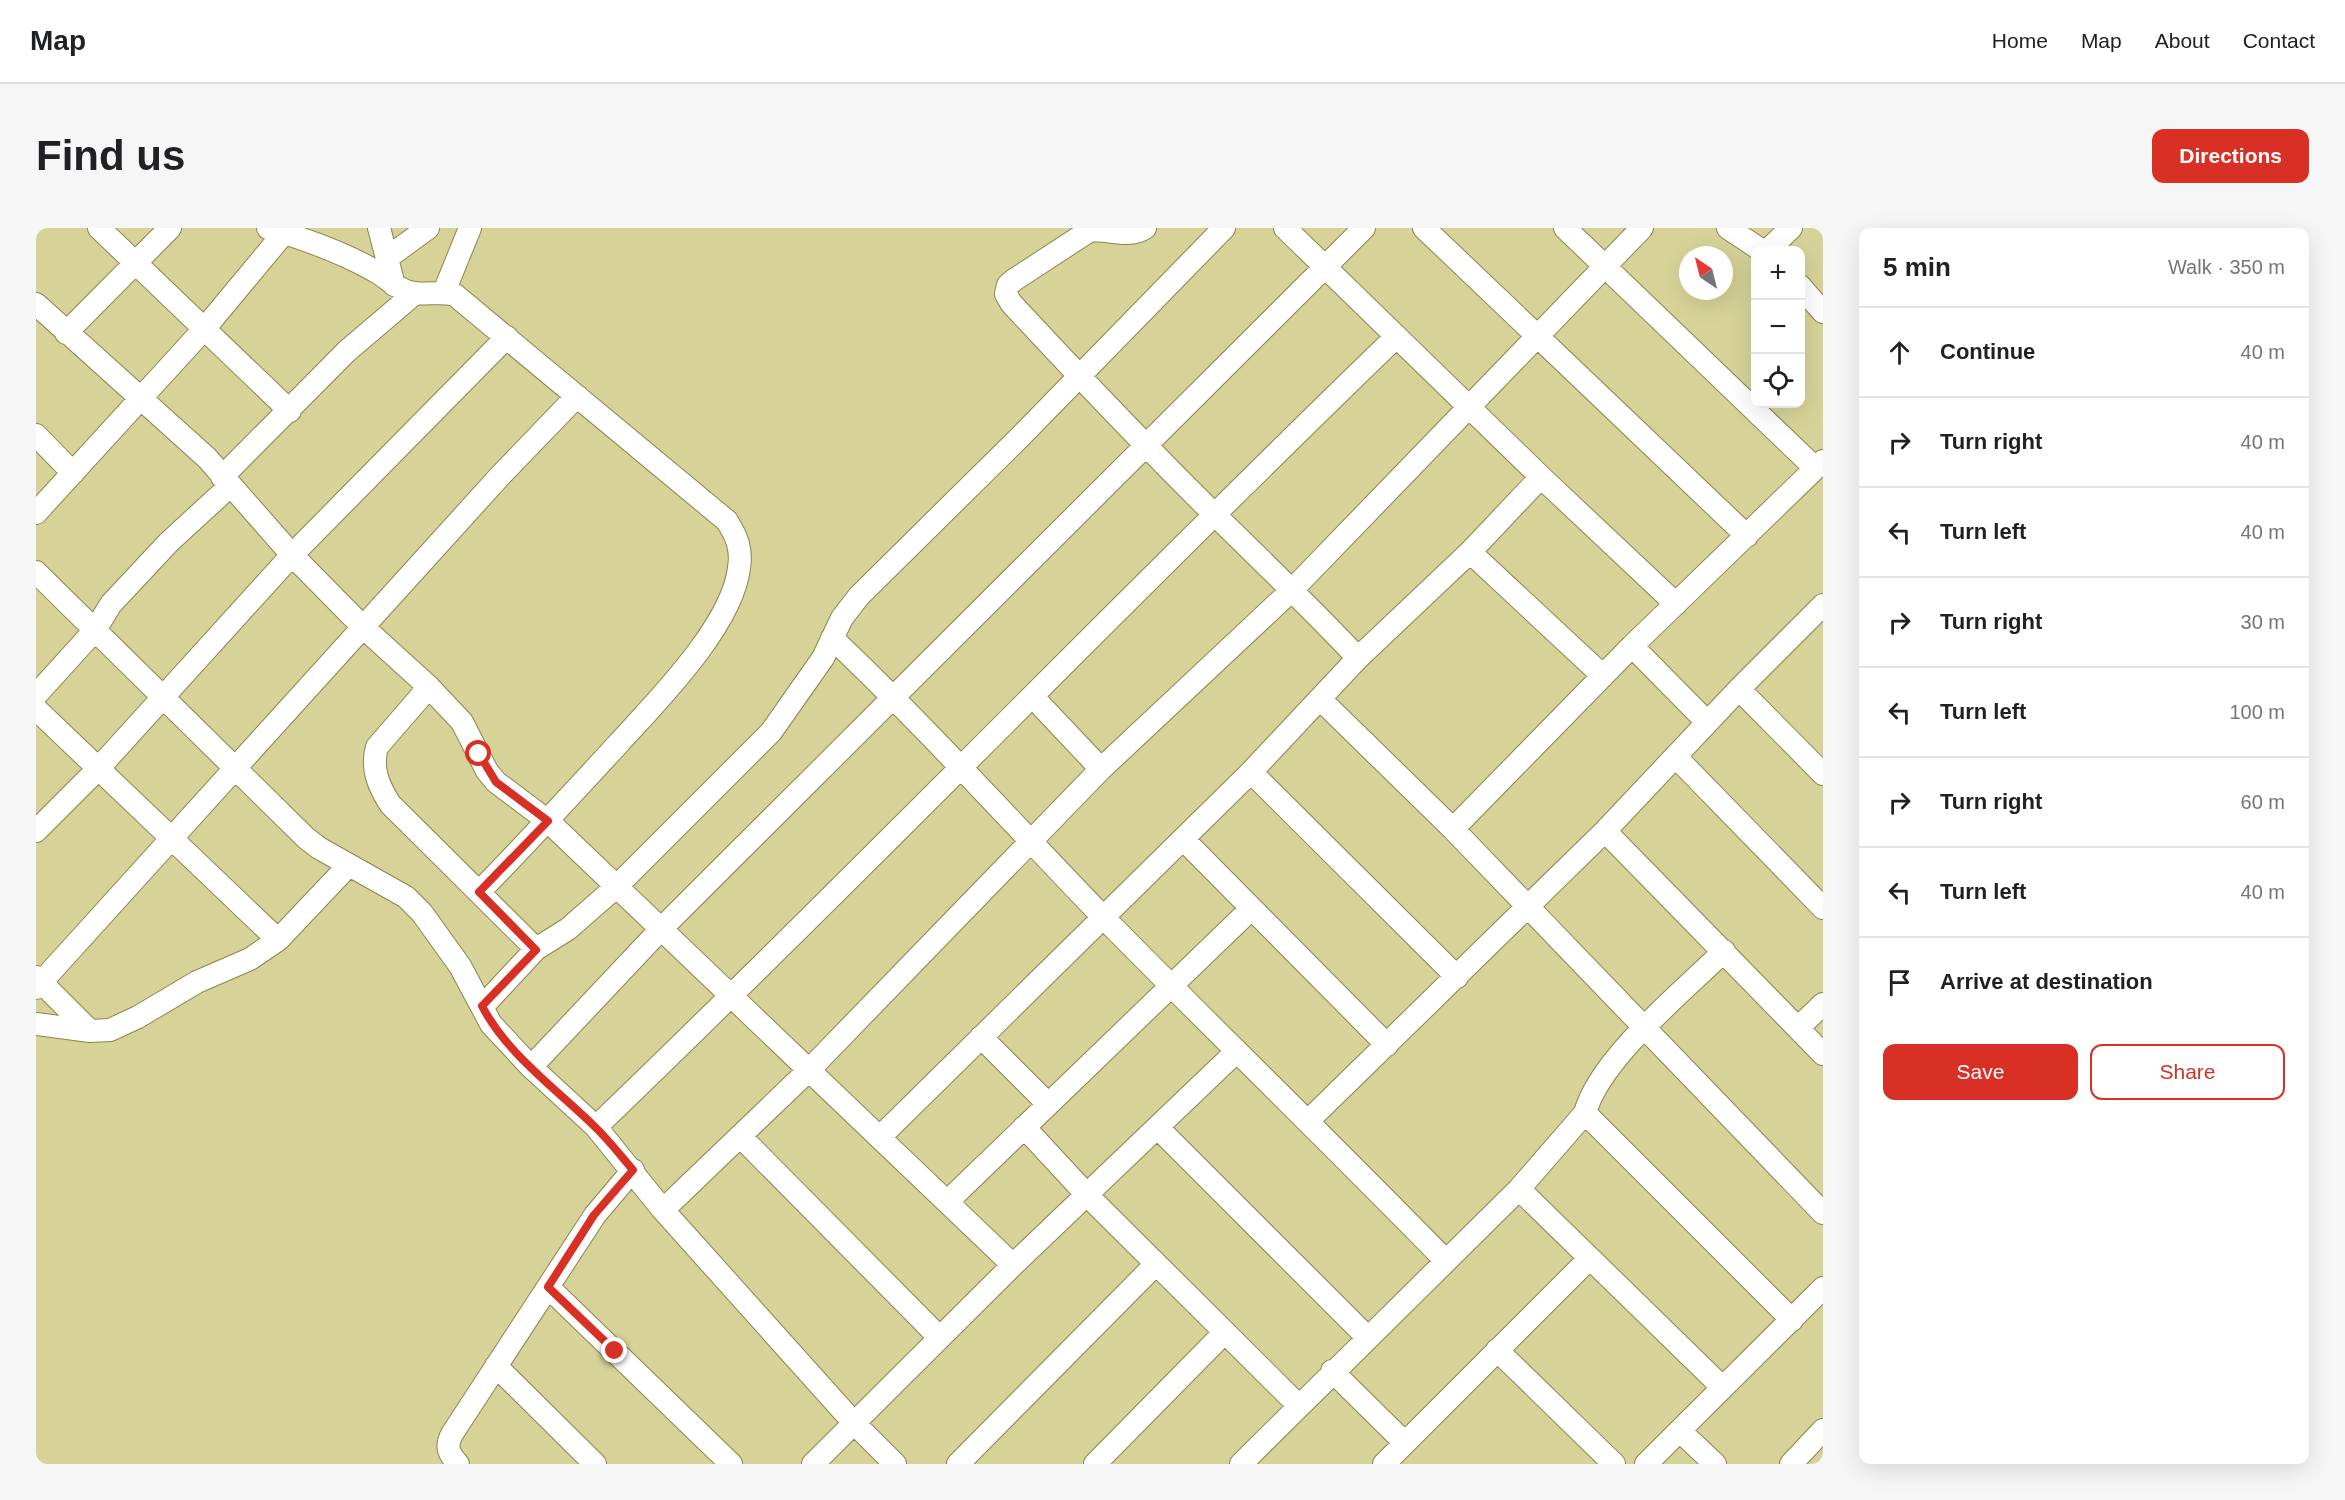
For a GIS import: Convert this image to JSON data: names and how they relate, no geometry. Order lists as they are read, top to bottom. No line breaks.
{"north":"top left","page":{"header":"Map","nav":["Home","Map","About","Contact"],"buttons":["Directions",["Save","Share"]],"title":"Find us","heading":["5 min","Walk · 350 m"],"map_buttons":["+","−"],"list":[["Continue","40 m"],["Turn right","40 m"],["Turn left","40 m"],["Turn right","30 m"],["Turn left","100 m"],["Turn right","60 m"],["Turn left","40 m"],"Arrive at destination"]}}
